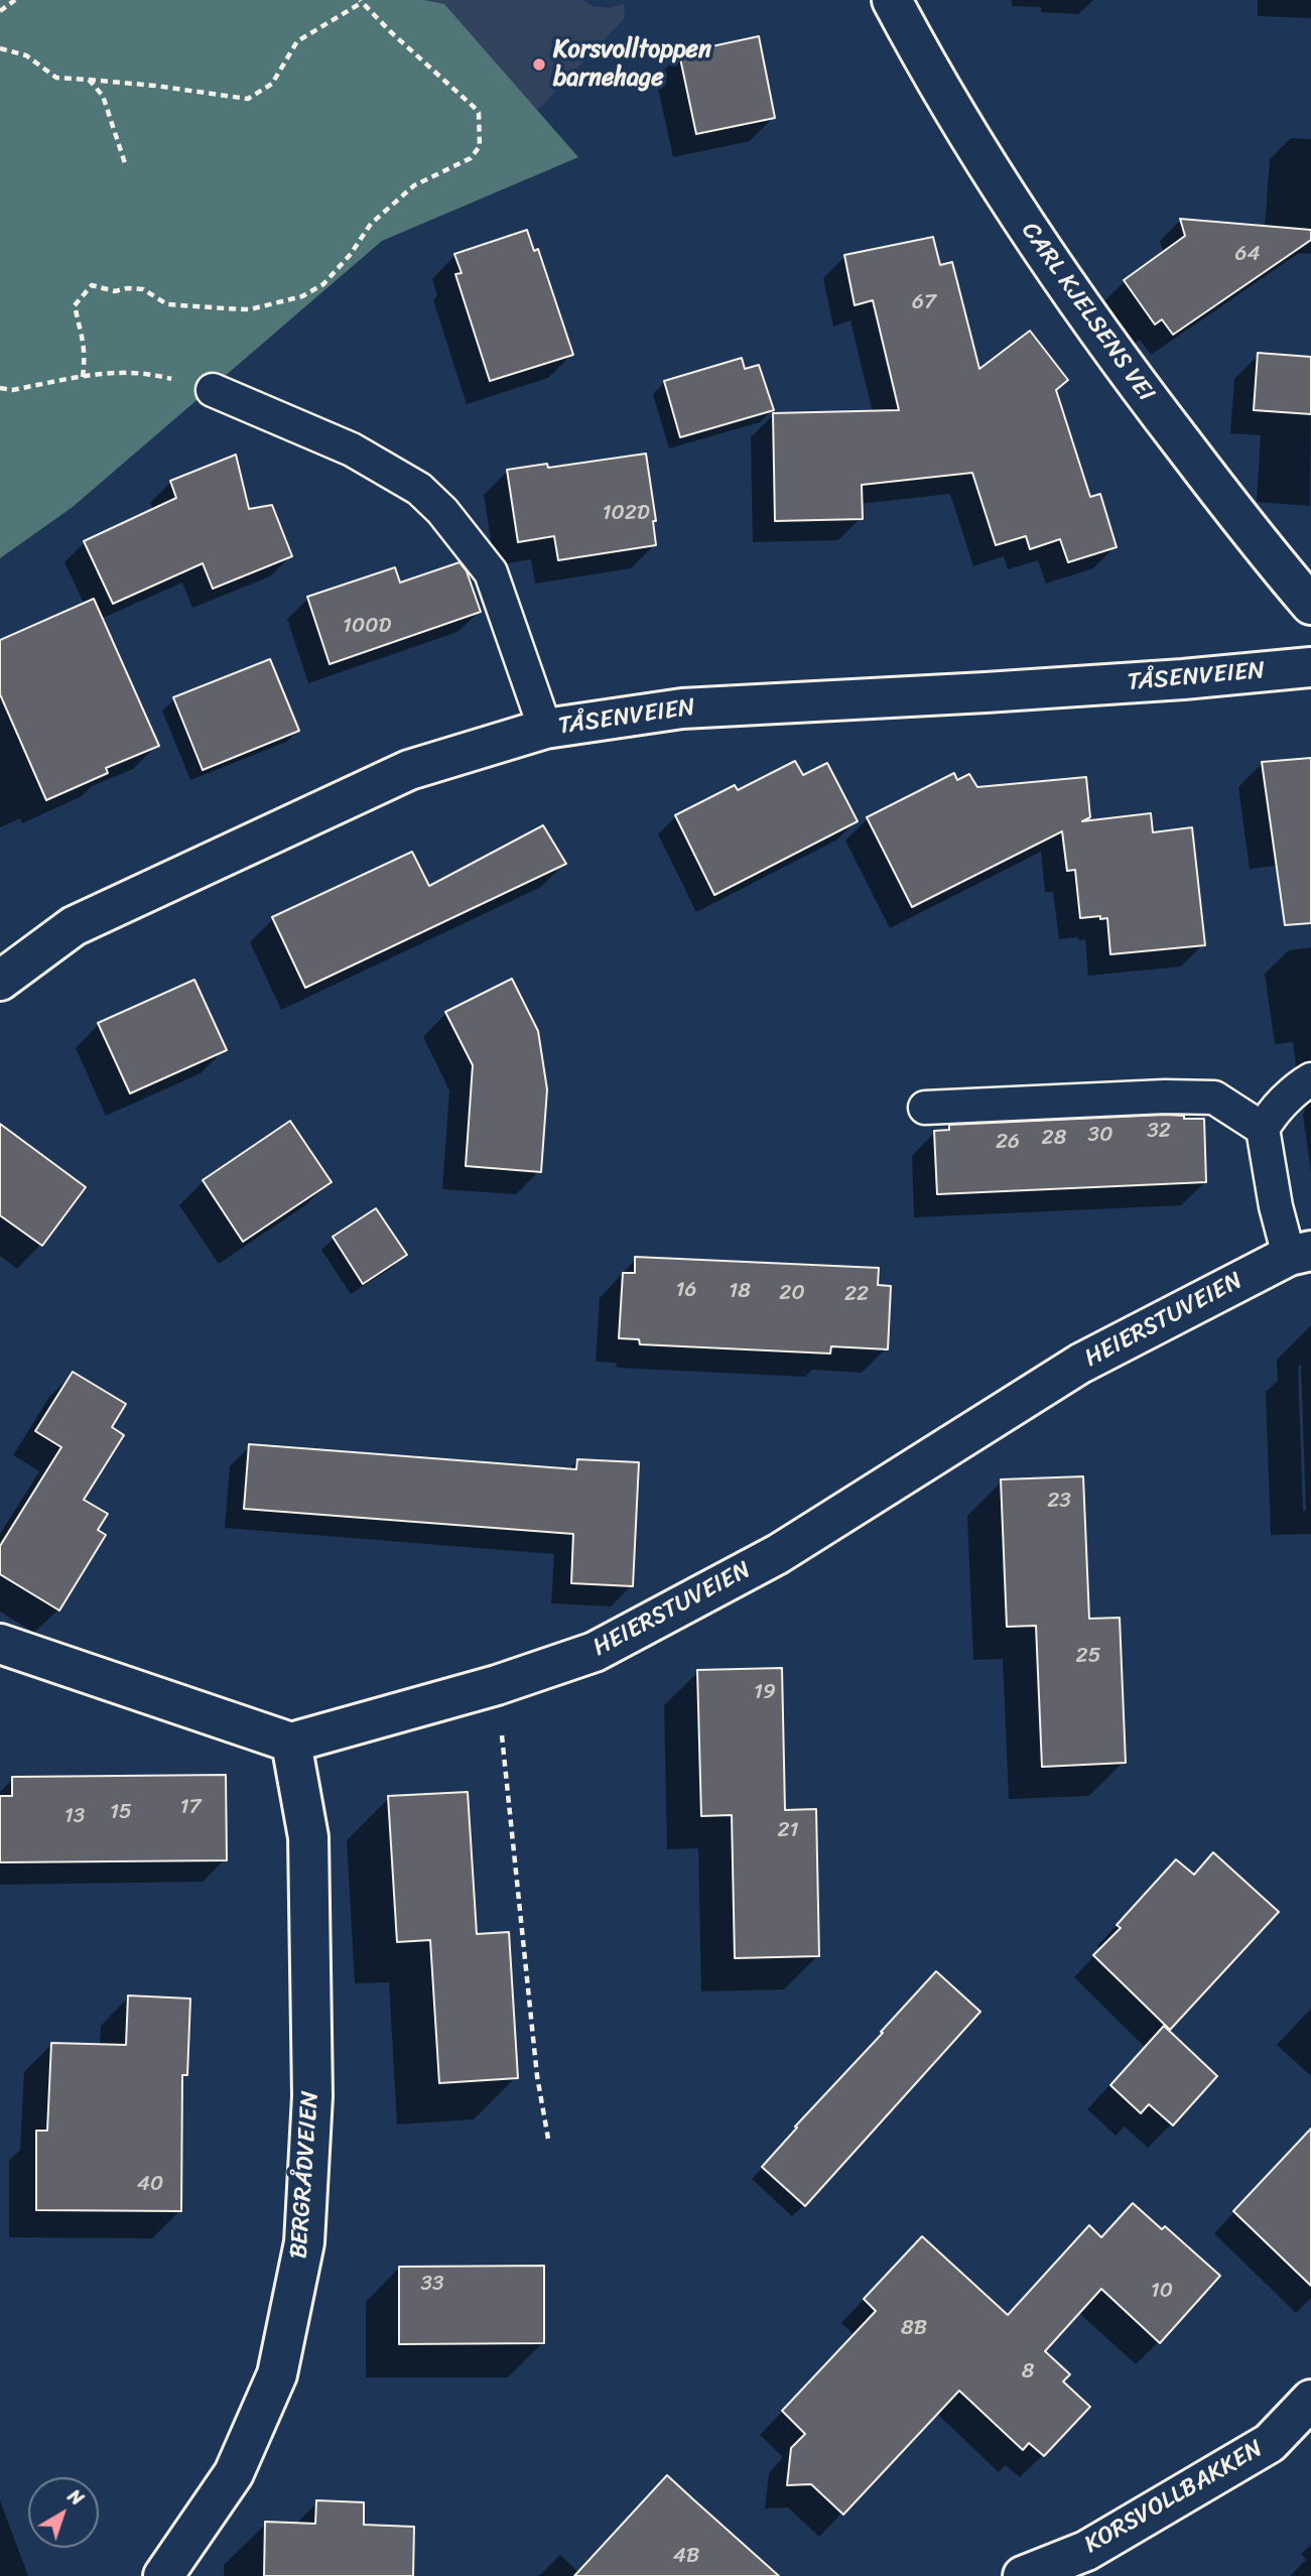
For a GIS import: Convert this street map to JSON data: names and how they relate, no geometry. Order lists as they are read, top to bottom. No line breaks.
{"streets":{"street":["CARL KJELSENS VEI","TÅSENVEIEN","HEIERSTUVEIEN","BERGRÅDVEIEN","KORSVOLLBAKKEN"]},"crossings":[["HEIERSTUVEIEN","BERGRÅDVEIEN"]],"places":["Korsvolltoppen barnehage"],"house_numbers":["64","67","102D","100D","32","30","28","26","16","18","20","22","23","25","19","17","15","13","21","40","33","10","8B","8","4B"],"north":"top right"}
